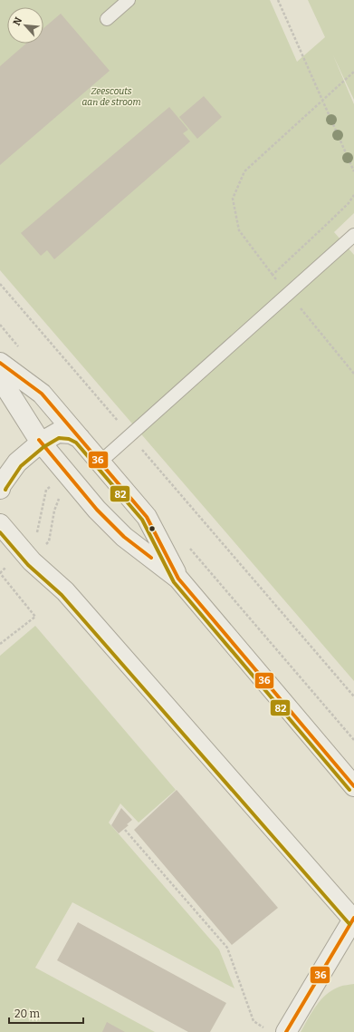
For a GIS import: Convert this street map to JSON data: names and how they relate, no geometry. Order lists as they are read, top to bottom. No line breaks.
{"parks":["Zeescouts aan de stroom"],"lines":["transit line 36","transit line 82"],"scale_bar":"20 m","north":"top left"}
